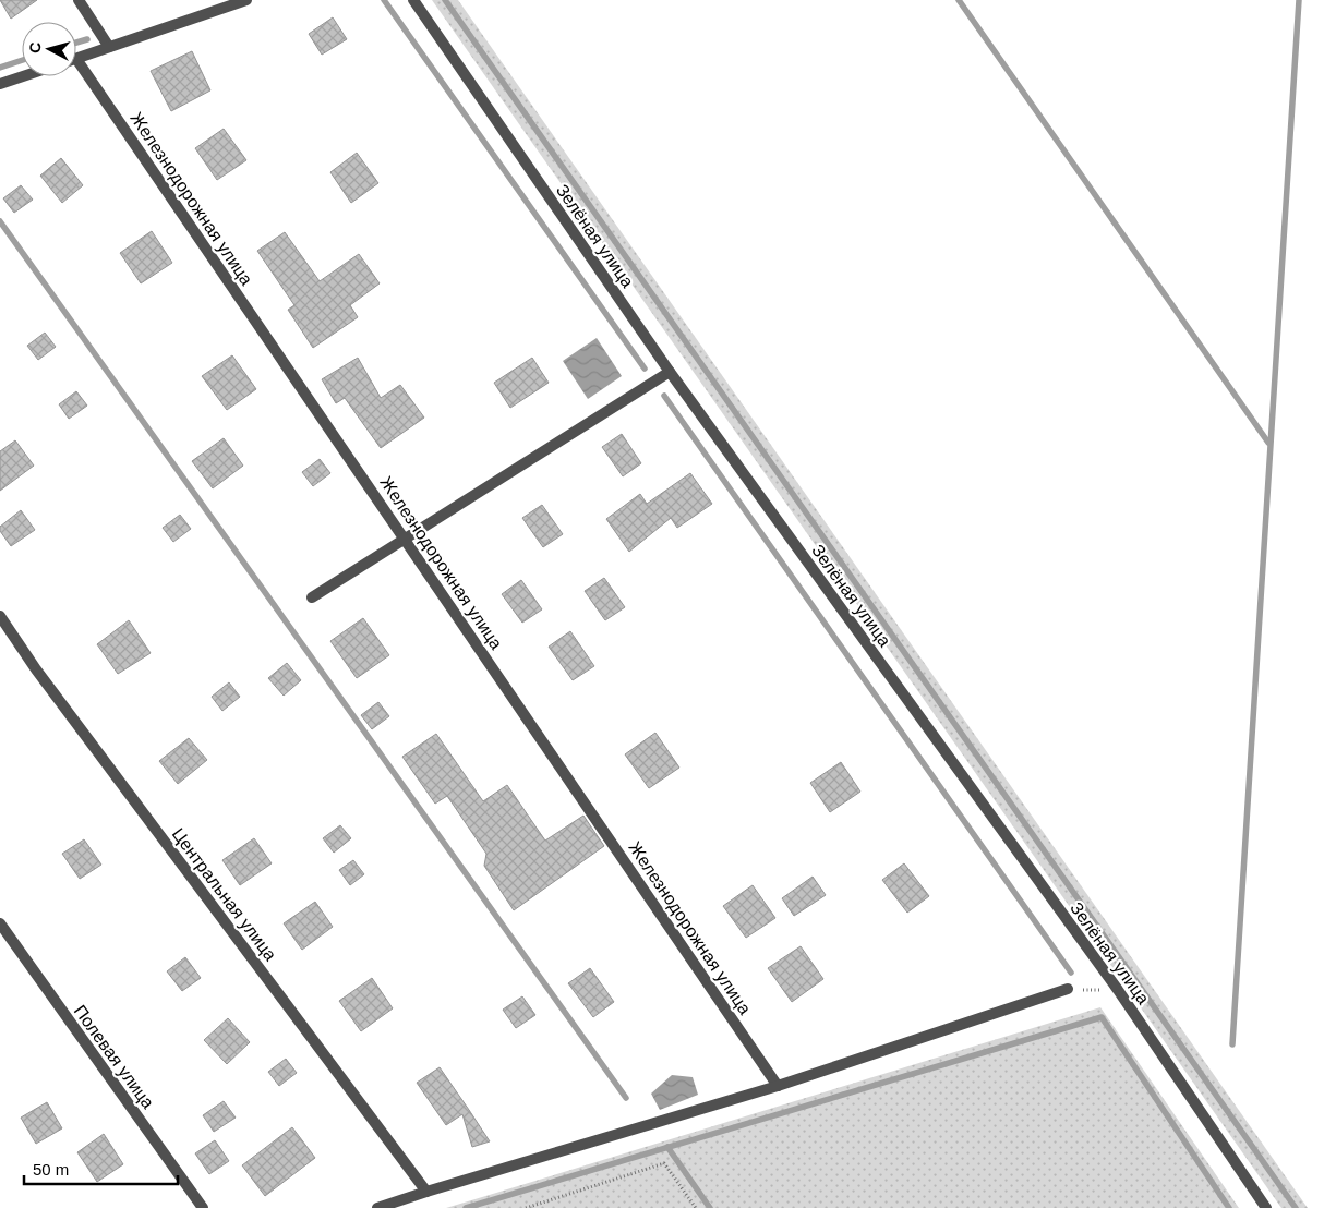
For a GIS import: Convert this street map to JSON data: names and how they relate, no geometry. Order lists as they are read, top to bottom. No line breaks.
{"streets":{"street":["Железнодорожная улица","Зелёная улица","Центральная улица","Полевая улица"]},"scale_bar":"50 m","north":"left"}
